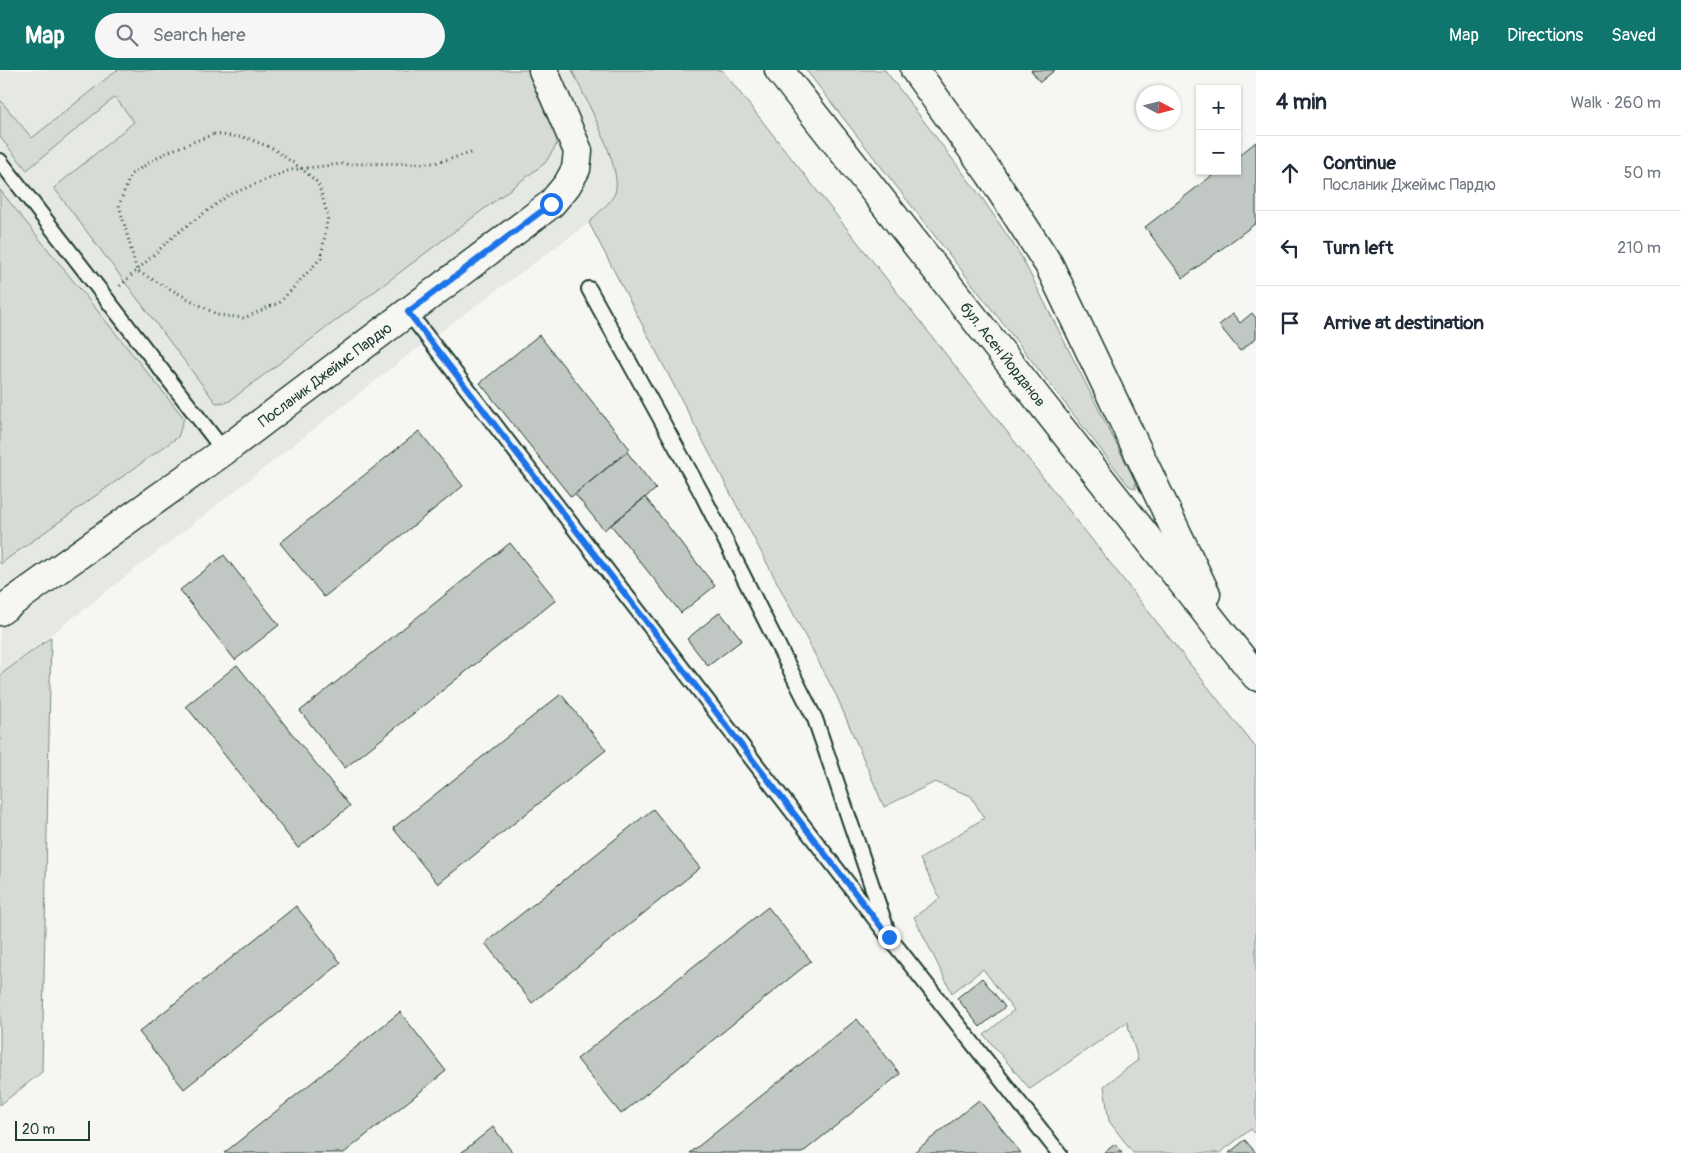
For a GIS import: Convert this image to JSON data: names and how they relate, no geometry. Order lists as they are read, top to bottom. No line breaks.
{"streets":{"main road":["бул. Асен Йорданов","Посланик Джеймс Пардю"]},"scale_bar":"20 m","north":"right","page":{"header":"Map","search":"Search here","nav":["Map","Directions","Saved"],"heading":["4 min","Walk · 260 m"],"map_buttons":["+","−"],"list":[["Continue","Посланик Джеймс Пардю","50 m"],["Turn left","210 m"],"Arrive at destination"],"scale":"20 m"}}
